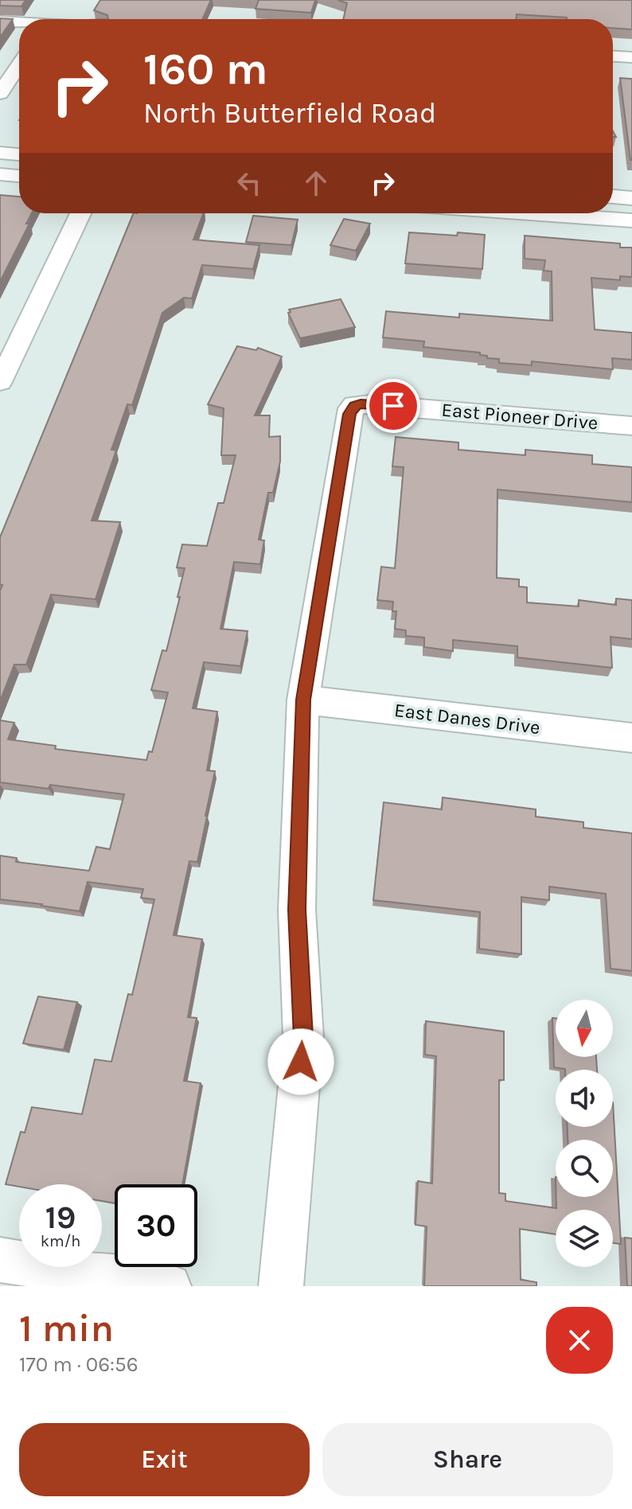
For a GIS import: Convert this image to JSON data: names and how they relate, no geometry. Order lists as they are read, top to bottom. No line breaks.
{"streets":{"street":["East Pioneer Drive","East Danes Drive"]},"crossings":[["East Pioneer Drive","East Danes Drive"]],"north":"bottom","page":{"turn":["160 m","North Butterfield Road"],"speed":"19 km/h","limit":"30","heading":["1 min","170 m · 06:56"],"buttons":["Exit","Share"]}}
